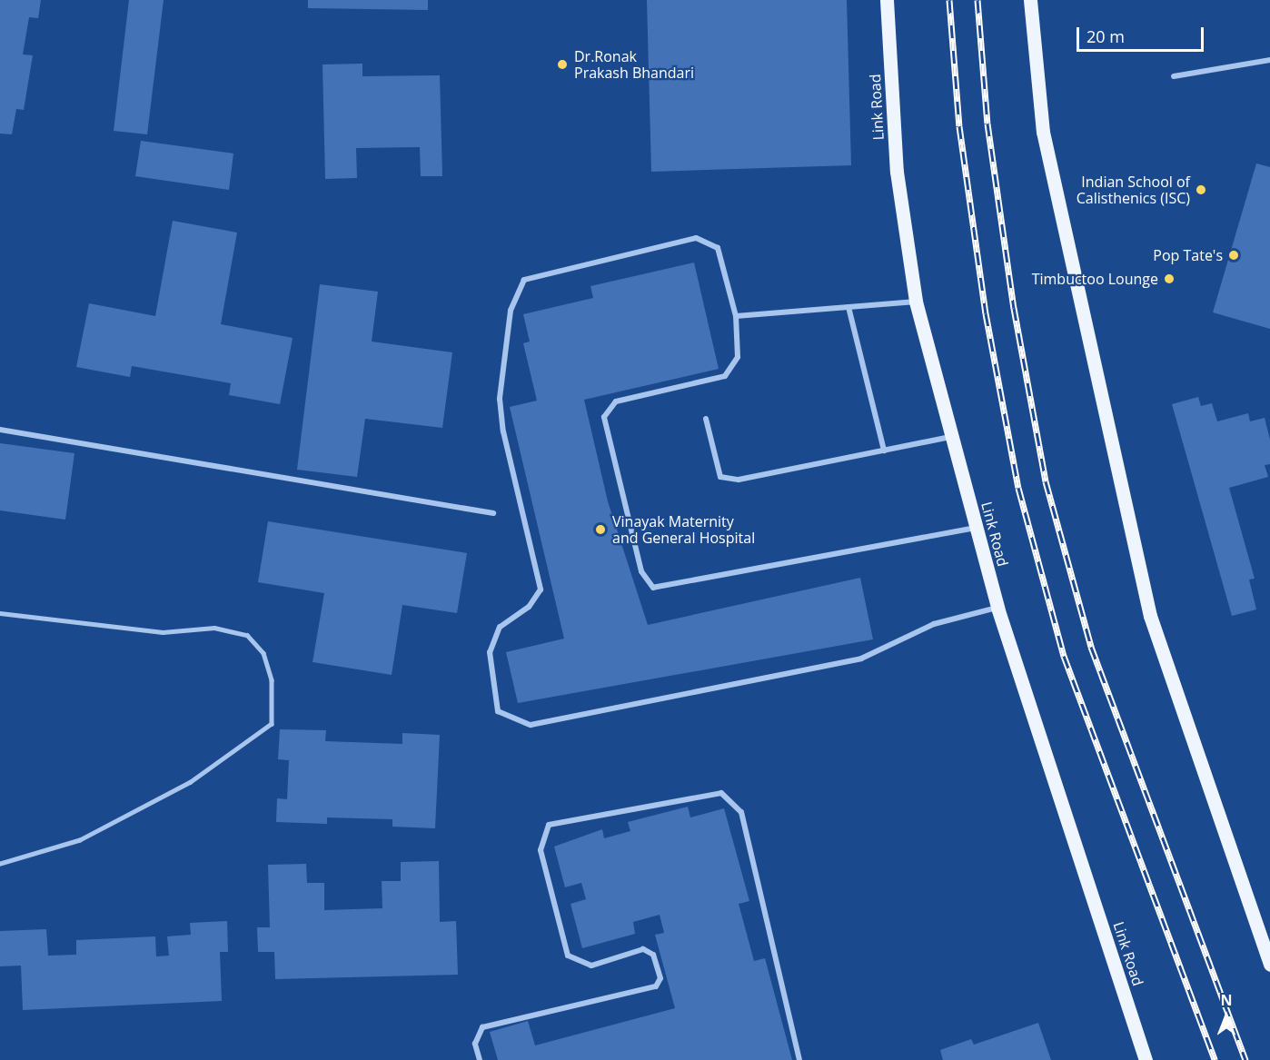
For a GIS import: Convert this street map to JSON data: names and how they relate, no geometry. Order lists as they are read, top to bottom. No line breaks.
{"streets":{"main road":["Link Road"]},"places":["Dr.Ronak Prakash Bhandari","Indian School of Calisthenics (ISC)","Pop Tate's","Timbuctoo Lounge","Vinayak Maternity and General Hospital"],"scale_bar":"20 m","north":"top"}
